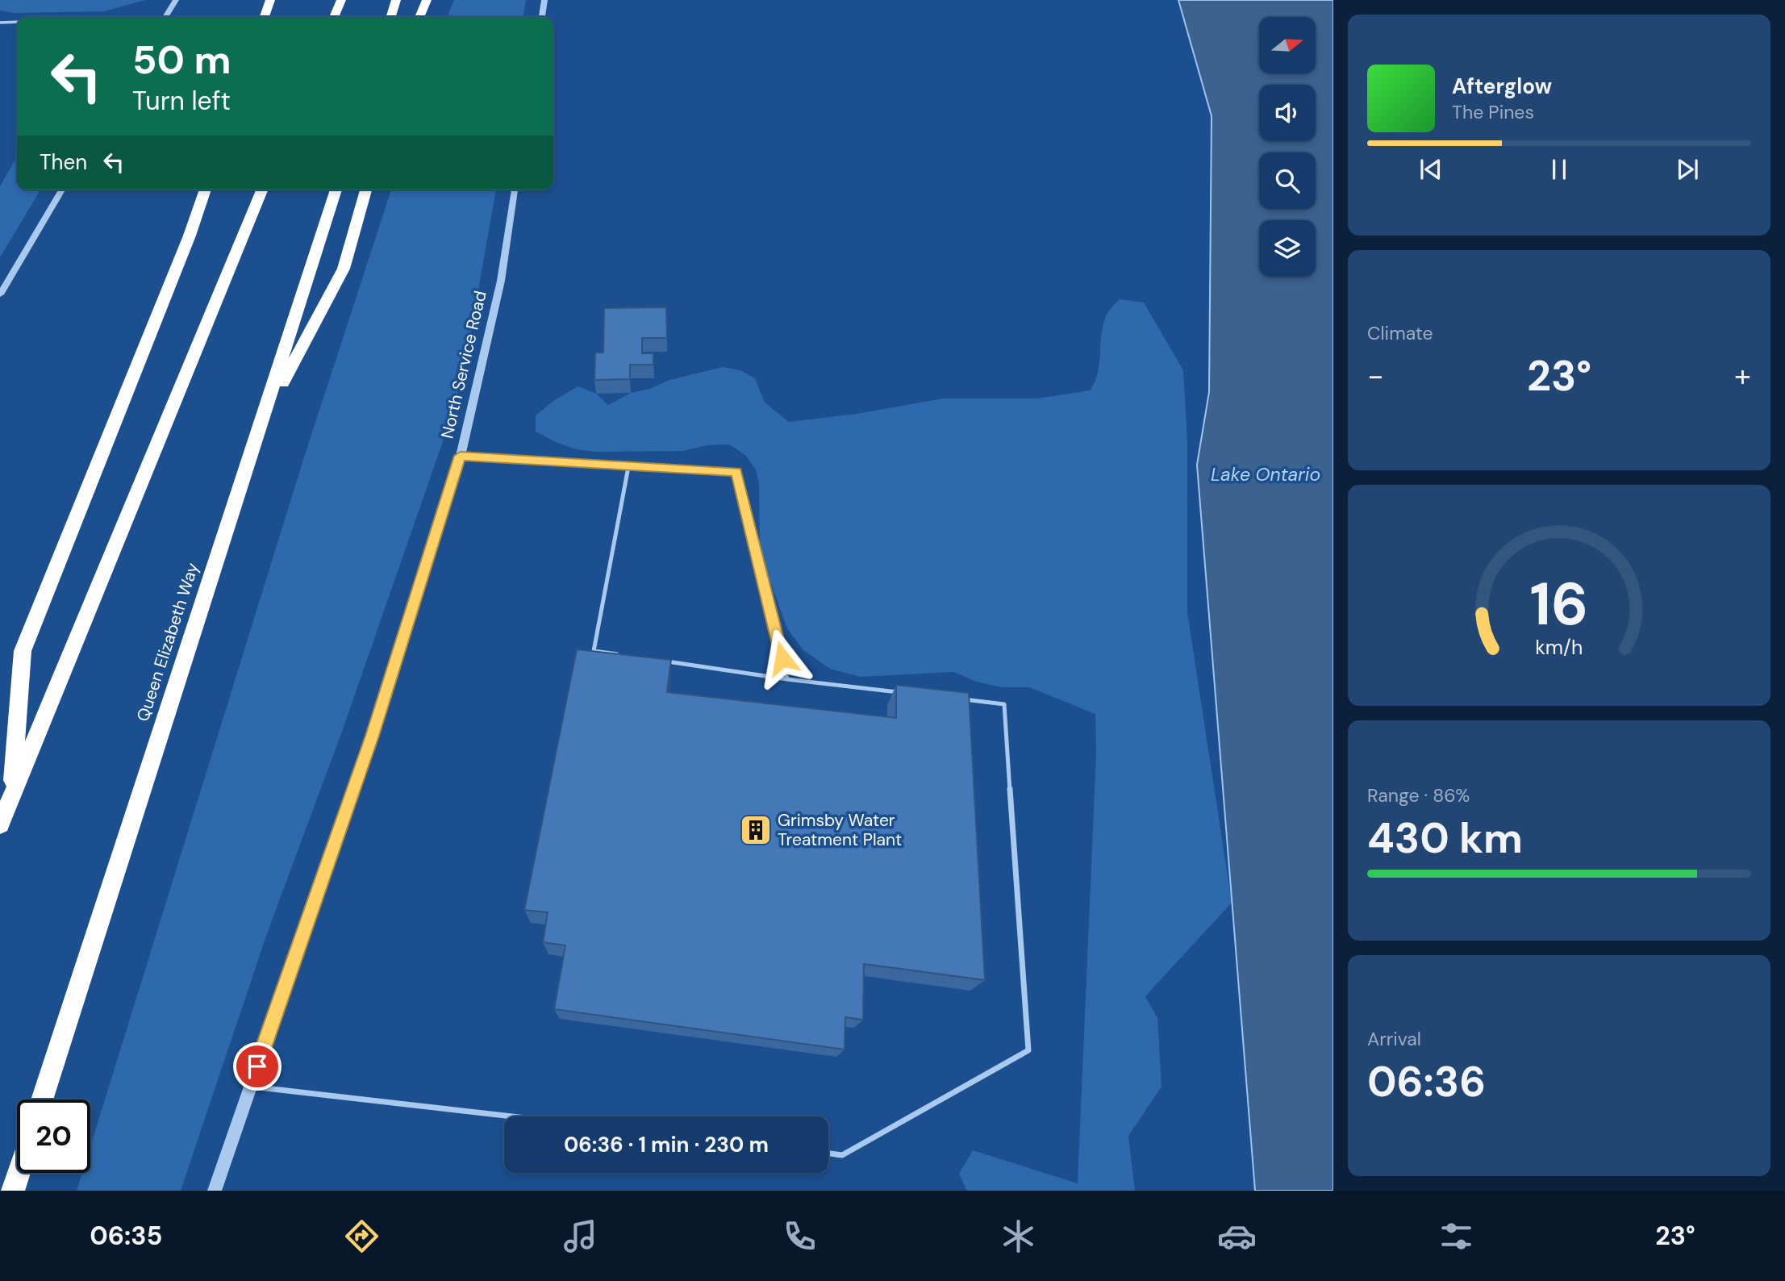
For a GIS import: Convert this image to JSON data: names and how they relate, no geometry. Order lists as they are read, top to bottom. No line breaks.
{"streets":{"highway":["Queen Elizabeth Way"],"street":["North Service Road"]},"water":["Lake Ontario"],"places":{"building":["Grimsby Water Treatment Plant"]},"north":"right","page":{"turn":["50 m","Turn left"],"song":["Afterglow","The Pines"],"then":"Then","tile":["Climate",["Range · 86%","430 km"],["Arrival","06:36"]],"heat":["−","23°","+"],"limit":"20","trip":"06:36 · 1 min · 230 m","tabs":["06:35","23°"],"gauge":["16","km/h"]}}
